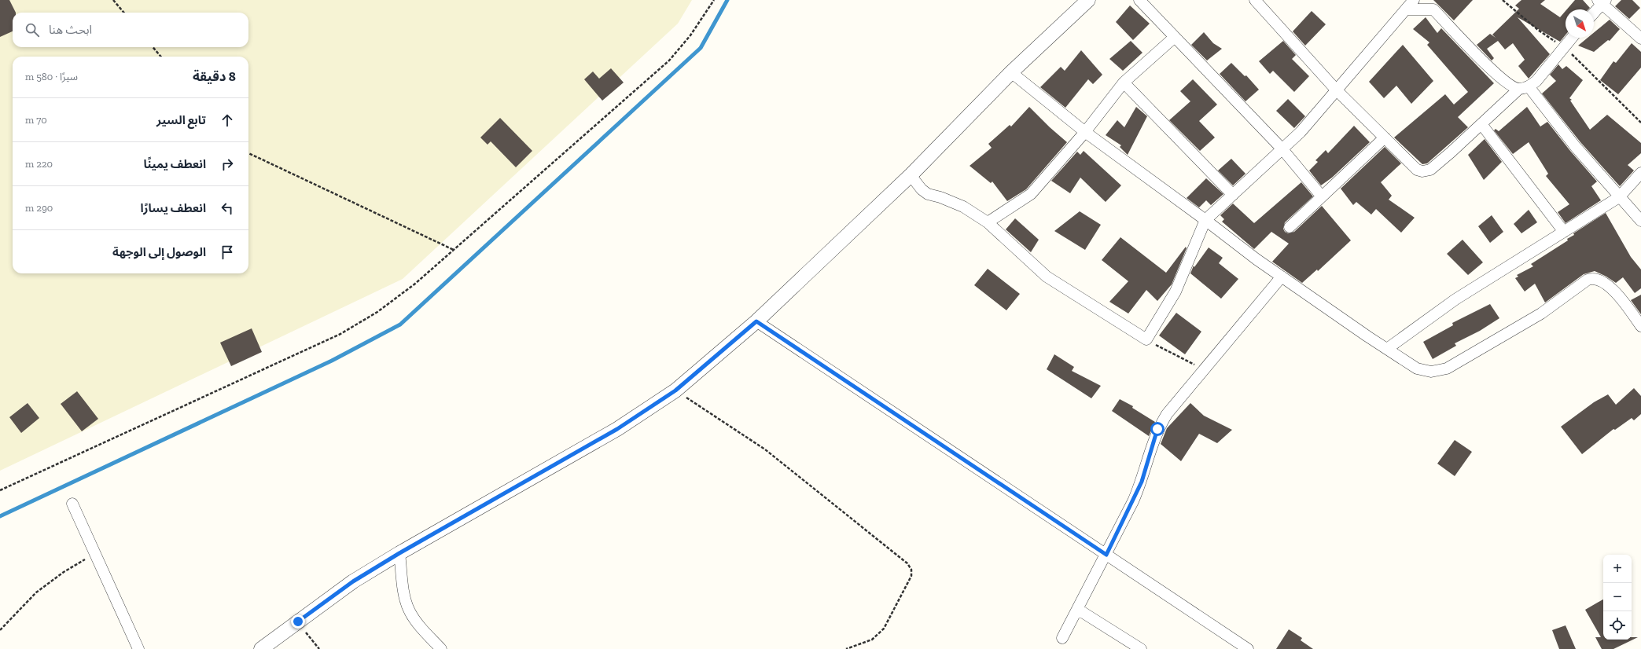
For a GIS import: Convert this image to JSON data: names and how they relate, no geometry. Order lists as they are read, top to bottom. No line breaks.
{"north":"bottom right","page":{"search":"ابحث هنا","heading":["8 دقيقة","سيرًا · 580 m"],"list":[["تابع السير","70 m"],["انعطف يمينًا","220 m"],["انعطف يسارًا","290 m"],"الوصول إلى الوجهة"],"map_buttons":["+","−"]}}
